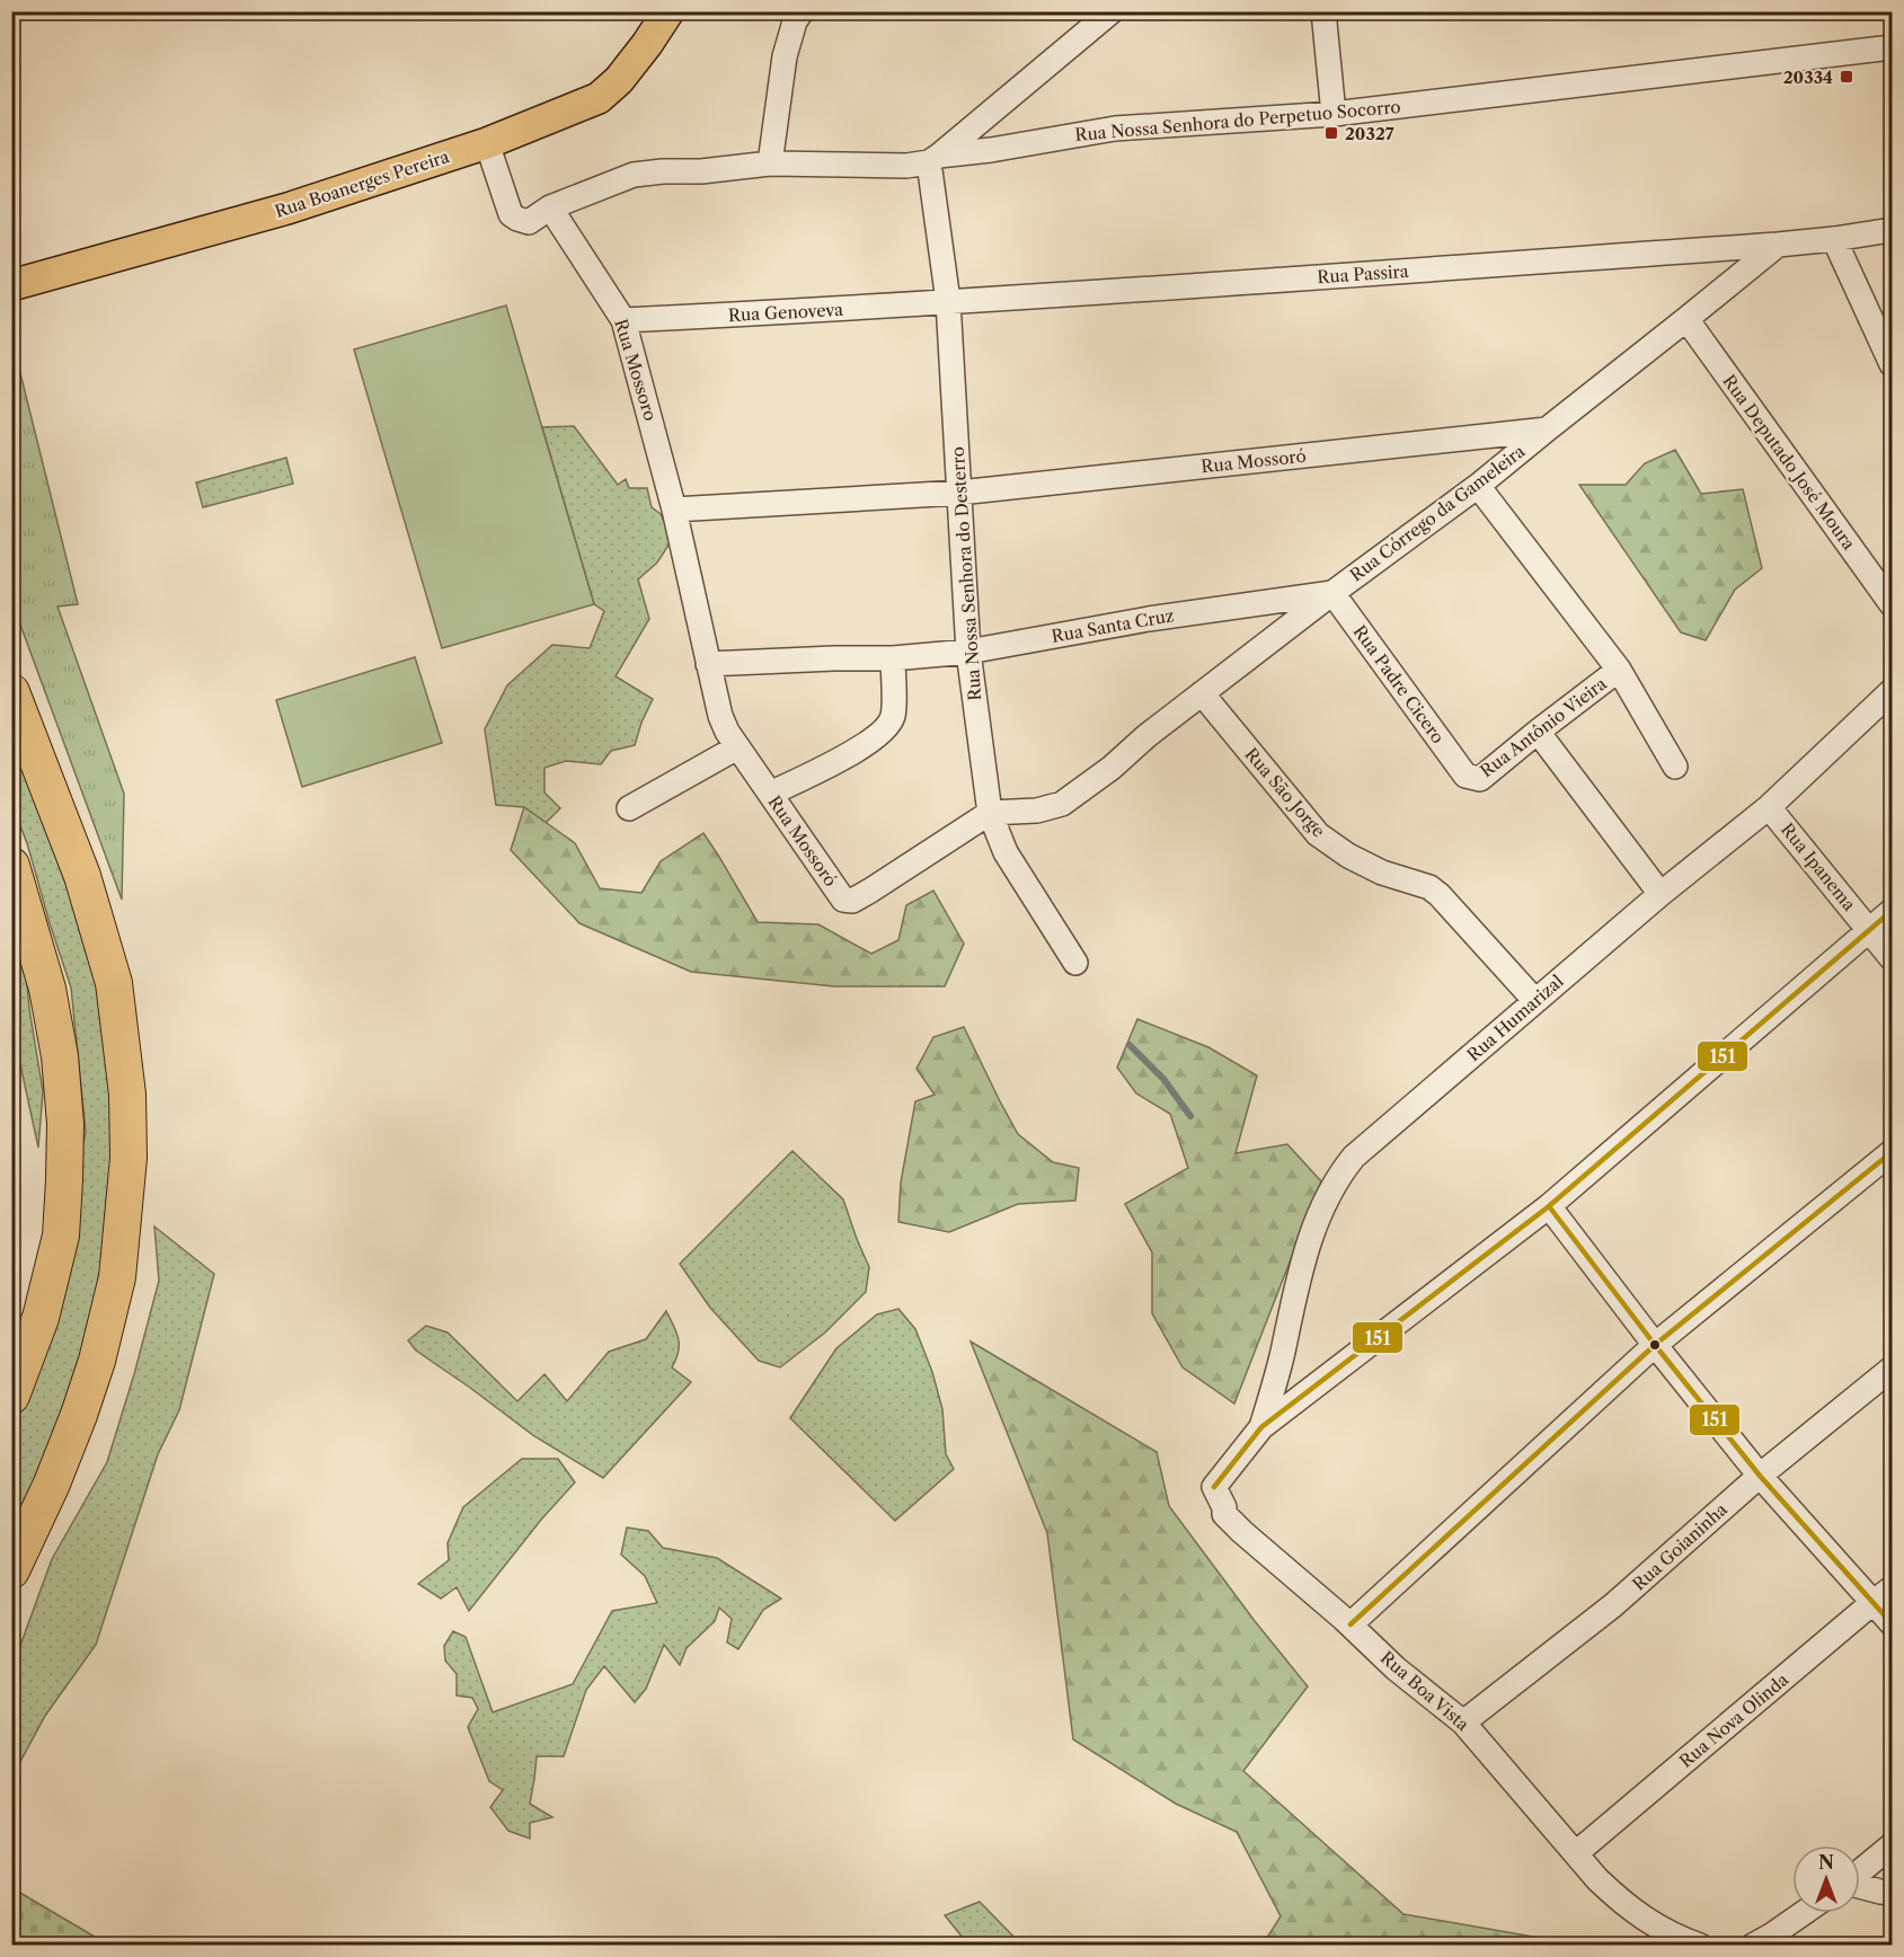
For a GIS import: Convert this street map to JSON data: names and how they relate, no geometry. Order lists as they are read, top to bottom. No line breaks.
{"streets":{"main road":["Rua Boanerges Pereira"],"street":["Rua Nossa Senhora do Perpetuo Socorro","Rua Passira","Rua Genoveva","Rua Mossoro","Rua Mossoró","Rua Deputado José Moura","Rua Córrego da Gameleira","Rua Nossa Senhora do Desterro","Rua Santa Cruz","Rua Padre Cicero","Rua Antônio Vieira","Rua São Jorge","Rua Ipanema","Rua Humarizal","Rua Goianinha","Rua Boa Vista","Rua Nova Olinda"]},"crossings":[["Rua Nossa Senhora do Perpetuo Socorro","Rua Boanerges Pereira"],["Rua Nossa Senhora do Perpetuo Socorro","Rua Mossoro"],["Rua Nossa Senhora do Perpetuo Socorro","Rua Nossa Senhora do Desterro"],["Rua Passira","Rua Genoveva"],["Rua Passira","Rua Córrego da Gameleira"],["Rua Passira","Rua Nossa Senhora do Desterro"],["Rua Genoveva","Rua Mossoro"],["Rua Genoveva","Rua Nossa Senhora do Desterro"],["Rua Mossoro","Rua Mossoró"],["Rua Mossoro","Rua Santa Cruz"],["Rua Mossoró","Rua Córrego da Gameleira"],["Rua Mossoró","Rua Nossa Senhora do Desterro"],["Rua Mossoró","Rua Santa Cruz"],["Rua Deputado José Moura","Rua Córrego da Gameleira"],["Rua Córrego da Gameleira","Rua Nossa Senhora do Desterro"],["Rua Córrego da Gameleira","Rua Santa Cruz"],["Rua Córrego da Gameleira","Rua Padre Cicero"],["Rua Córrego da Gameleira","Rua São Jorge"],["Rua Nossa Senhora do Desterro","Rua Santa Cruz"],["Rua Santa Cruz","Rua Padre Cicero"],["Rua Padre Cicero","Rua Antônio Vieira"],["Rua São Jorge","Rua Humarizal"],["Rua Ipanema","Rua Humarizal"],["Rua Humarizal","Rua Boa Vista"],["Rua Goianinha","Rua Boa Vista"],["Rua Boa Vista","Rua Nova Olinda"]],"places":{"transit":["20334","20327"]},"lines":["transit line 151"],"north":"top"}
